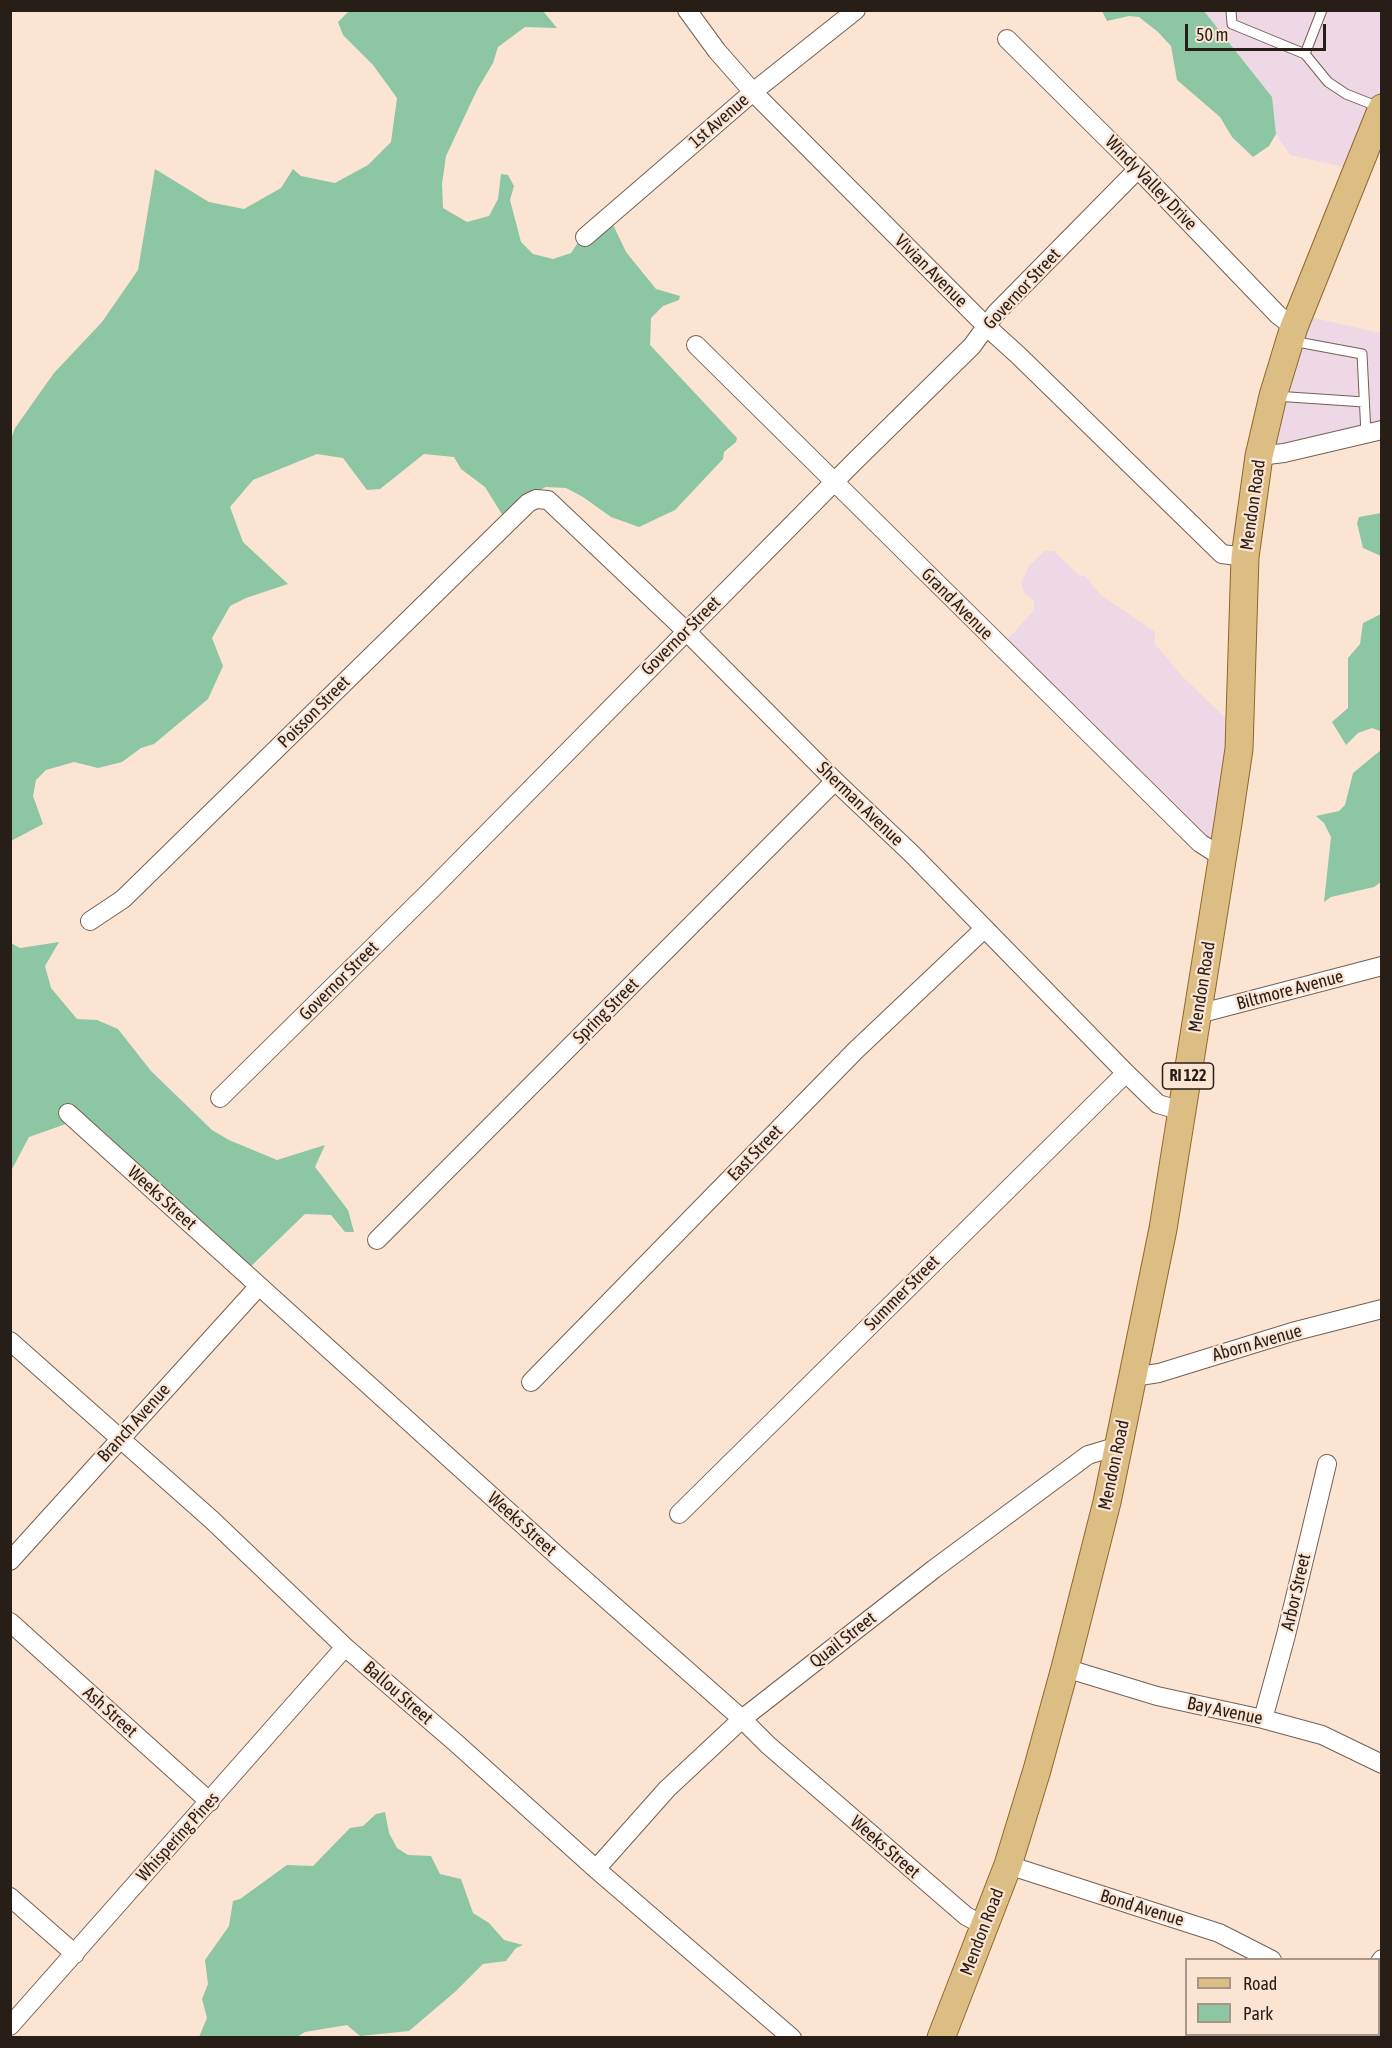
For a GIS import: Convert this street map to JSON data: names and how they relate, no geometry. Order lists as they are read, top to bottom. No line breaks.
{"streets":{"main road":["Mendon Road","RI 122"],"street":["1st Avenue","Windy Valley Drive","Vivian Avenue","Governor Street","Grand Avenue","Poisson Street","Sherman Avenue","Biltmore Avenue","Spring Street","East Street","Weeks Street","Summer Street","Aborn Avenue","Branch Avenue","Arbor Street","Quail Street","Ballou Street","Bay Avenue","Ash Street","Whispering Pines","Bond Avenue"]},"crossings":[["1st Avenue","Vivian Avenue"],["Windy Valley Drive","Governor Street"],["Windy Valley Drive","Mendon Road"],["Vivian Avenue","Governor Street"],["Vivian Avenue","Mendon Road"],["Governor Street","Grand Avenue"],["Governor Street","Sherman Avenue"],["Mendon Road","Grand Avenue"],["Mendon Road","Sherman Avenue"],["Mendon Road","Biltmore Avenue"],["Mendon Road","Weeks Street"],["Mendon Road","Aborn Avenue"],["Mendon Road","Quail Street"],["Mendon Road","Bay Avenue"],["Mendon Road","Bond Avenue"],["Poisson Street","Sherman Avenue"],["Sherman Avenue","Spring Street"],["Sherman Avenue","East Street"],["Sherman Avenue","Summer Street"],["Weeks Street","Branch Avenue"],["Weeks Street","Quail Street"],["Branch Avenue","Ballou Street"],["Arbor Street","Bay Avenue"],["Quail Street","Ballou Street"],["Ballou Street","Whispering Pines"],["Ash Street","Whispering Pines"]],"legend":["Road","Park"],"scale_bar":"50 m"}
